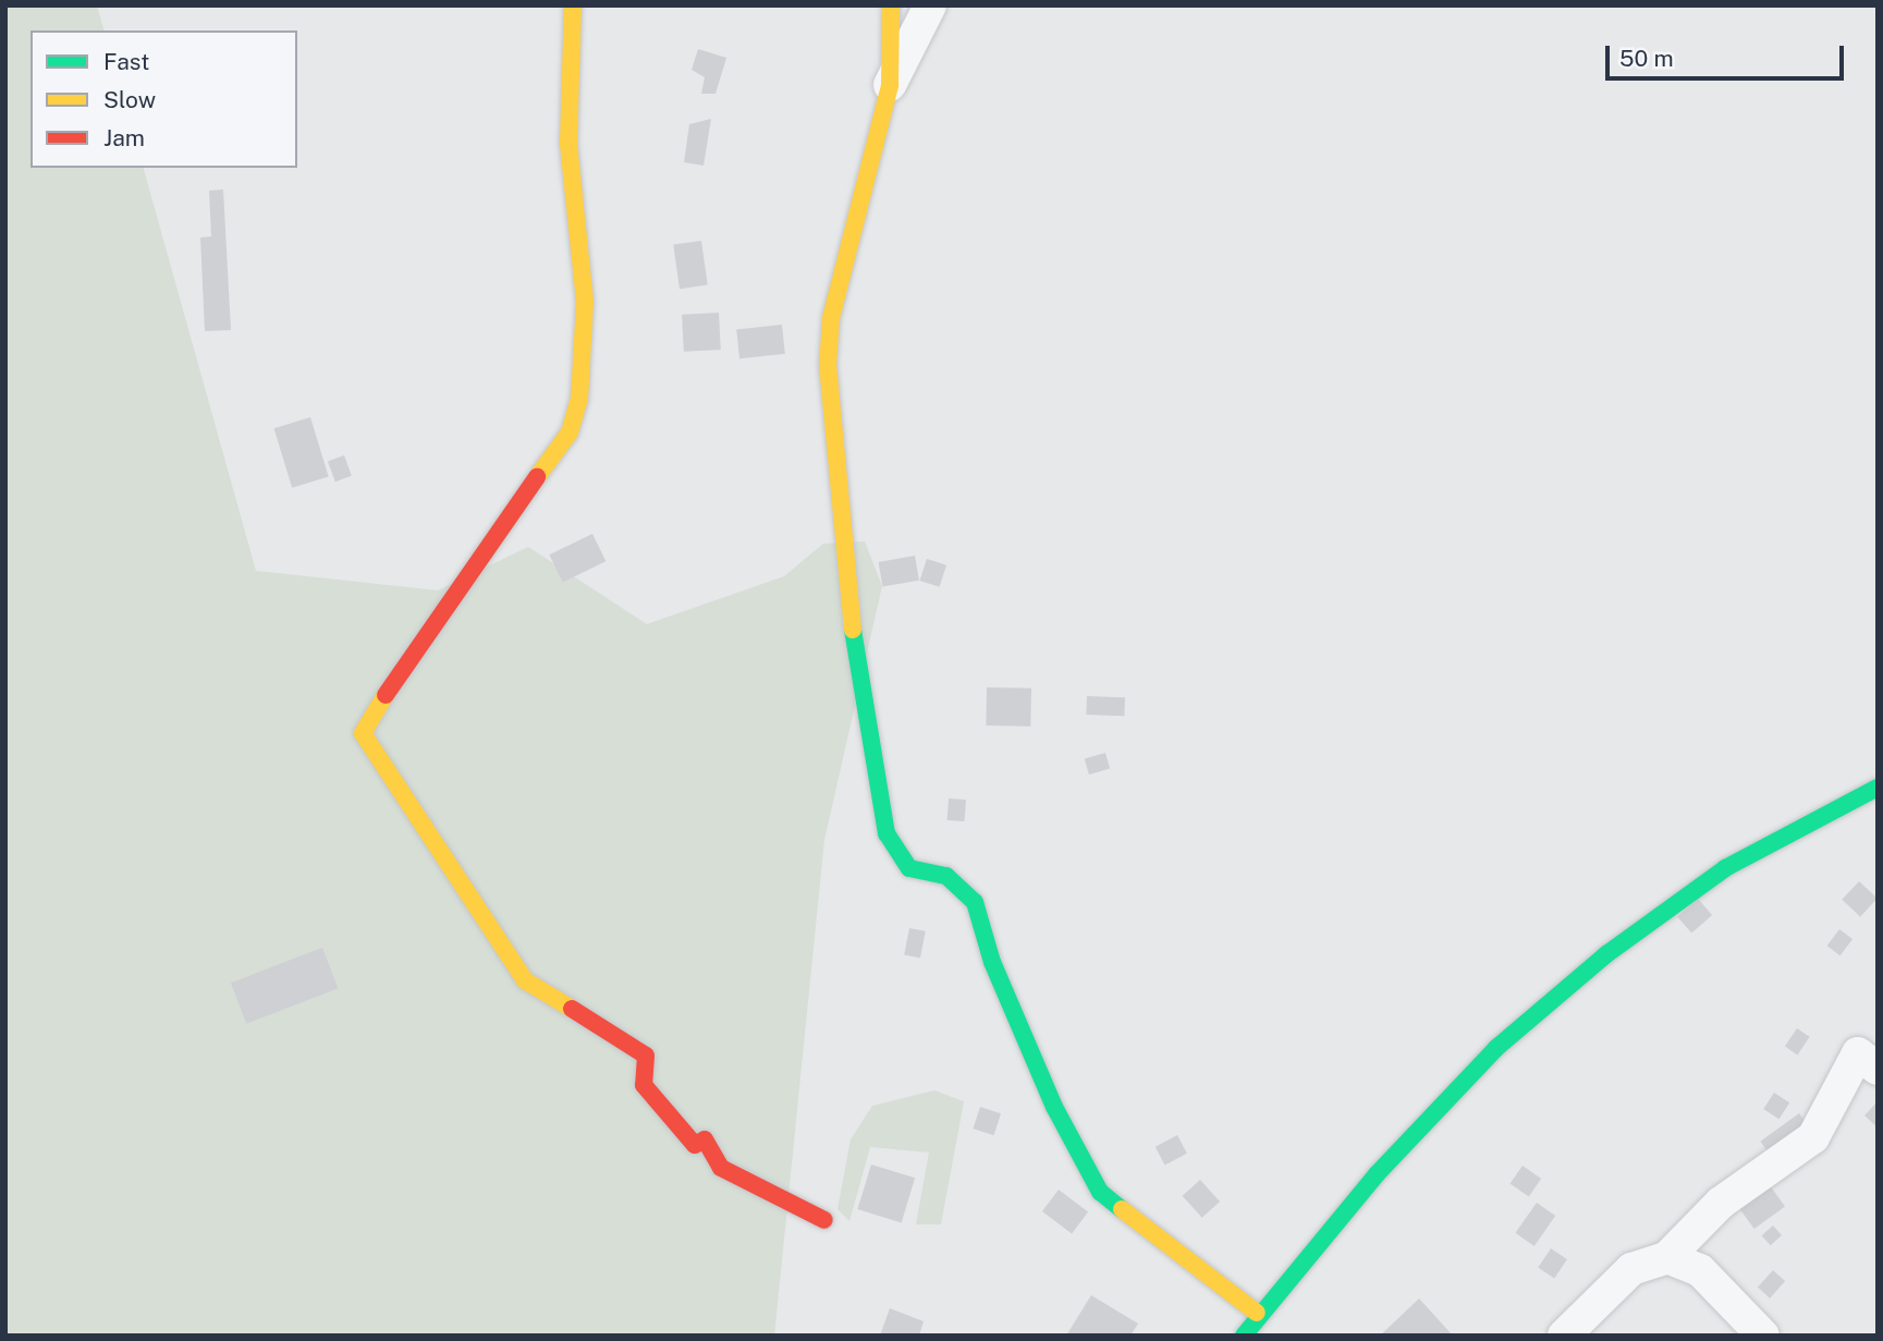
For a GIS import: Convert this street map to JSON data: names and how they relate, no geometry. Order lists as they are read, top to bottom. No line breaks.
{"legend":["Fast","Slow","Jam"],"scale_bar":"50 m"}
